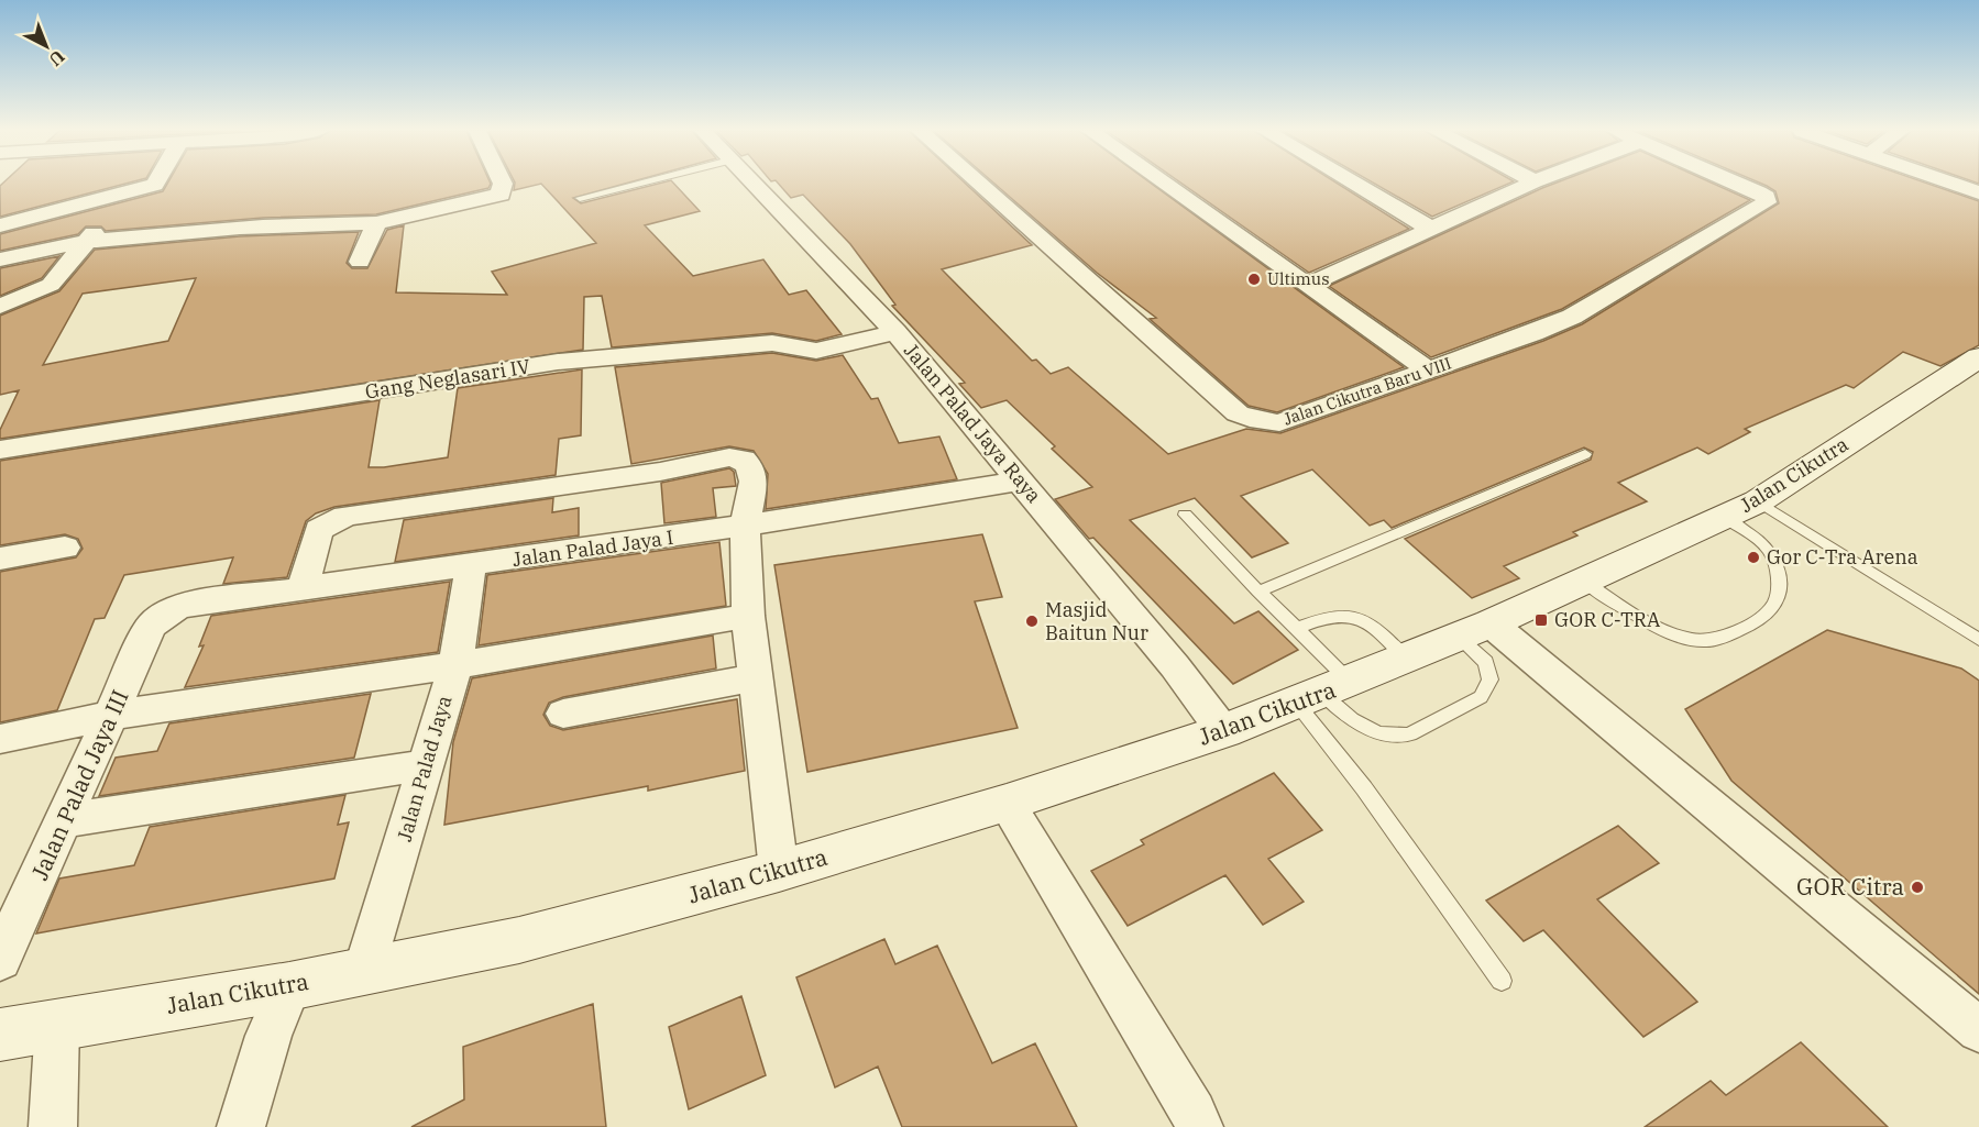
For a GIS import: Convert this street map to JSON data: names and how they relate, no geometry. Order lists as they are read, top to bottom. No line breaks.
{"streets":{"main road":["Jalan Cikutra"],"street":["Gang Neglasari IV","Jalan Cikutra Baru VIII","Jalan Palad Jaya Raya","Jalan Palad Jaya I","Jalan Palad Jaya","Jalan Palad Jaya III"]},"crossings":[["Gang Neglasari IV","Jalan Palad Jaya Raya"],["Jalan Palad Jaya Raya","Jalan Cikutra"],["Jalan Palad Jaya Raya","Jalan Palad Jaya I"],["Jalan Cikutra","Jalan Palad Jaya"],["Jalan Palad Jaya I","Jalan Palad Jaya"],["Jalan Palad Jaya I","Jalan Palad Jaya III"]],"places":{"other":["Ultimus","Gor C-Tra Arena","Masjid Baitun Nur","GOR Citra"],"transit":["GOR C-TRA"]},"north":"bottom right"}
